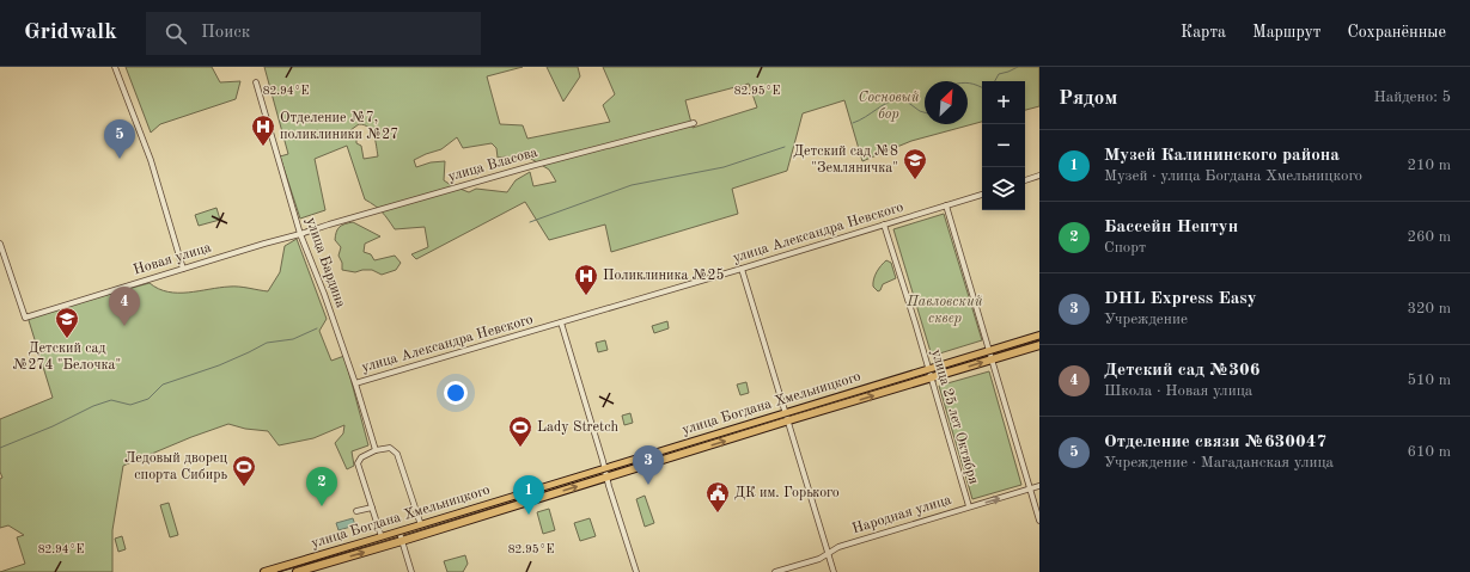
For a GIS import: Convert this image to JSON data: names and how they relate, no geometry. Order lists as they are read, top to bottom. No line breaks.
{"streets":{"highway":["улица Богдана Хмельницкого"],"street":["улица Власова","улица Александра Невского","Новая улица","улица Бардина","улица 25 лет Октября","Народная улица"]},"crossings":[["улица Власова","Новая улица"],["улица Власова","улица Бардина"],["улица Александра Невского","улица Бардина"],["улица Александра Невского","улица 25 лет Октября"],["Новая улица","улица Бардина"],["улица Богдана Хмельницкого","улица 25 лет Октября"],["улица 25 лет Октября","Народная улица"]],"parks":["Сосновый бор","Павловский сквер"],"places":{"hospital":["Отделение №7, поликлиники №27","Поликлиника №25"],"school or university":["Детский сад №8 \"Земляничка\"","Детский сад №274 \"Белочка\""],"sports":["Lady Stretch","Ледовый дворец спорта Сибирь"],"public building":["ДК им. Горького"]},"north":"top right","page":{"header":"Gridwalk","search":"Поиск","nav":["Карта","Маршрут","Сохранённые"],"heading":["Рядом","Найдено: 5"],"map_buttons":["+","−"],"pins":["5","4","3","2","1"],"list":[{"mark":"1","name":"Музей Калининского района","note":"Музей · улица Богдана Хмельницкого","value":"210 m"},{"mark":"2","name":"Бассейн Нептун","note":"Спорт","value":"260 m"},{"mark":"3","name":"DHL Express Easy","note":"Учреждение","value":"320 m"},{"mark":"4","name":"Детский сад №306","note":"Школа · Новая улица","value":"510 m"},{"mark":"5","name":"Отделение связи №630047","note":"Учреждение · Магаданская улица","value":"610 m"}]},"coordinates":["82.94°E","82.95°E"]}
